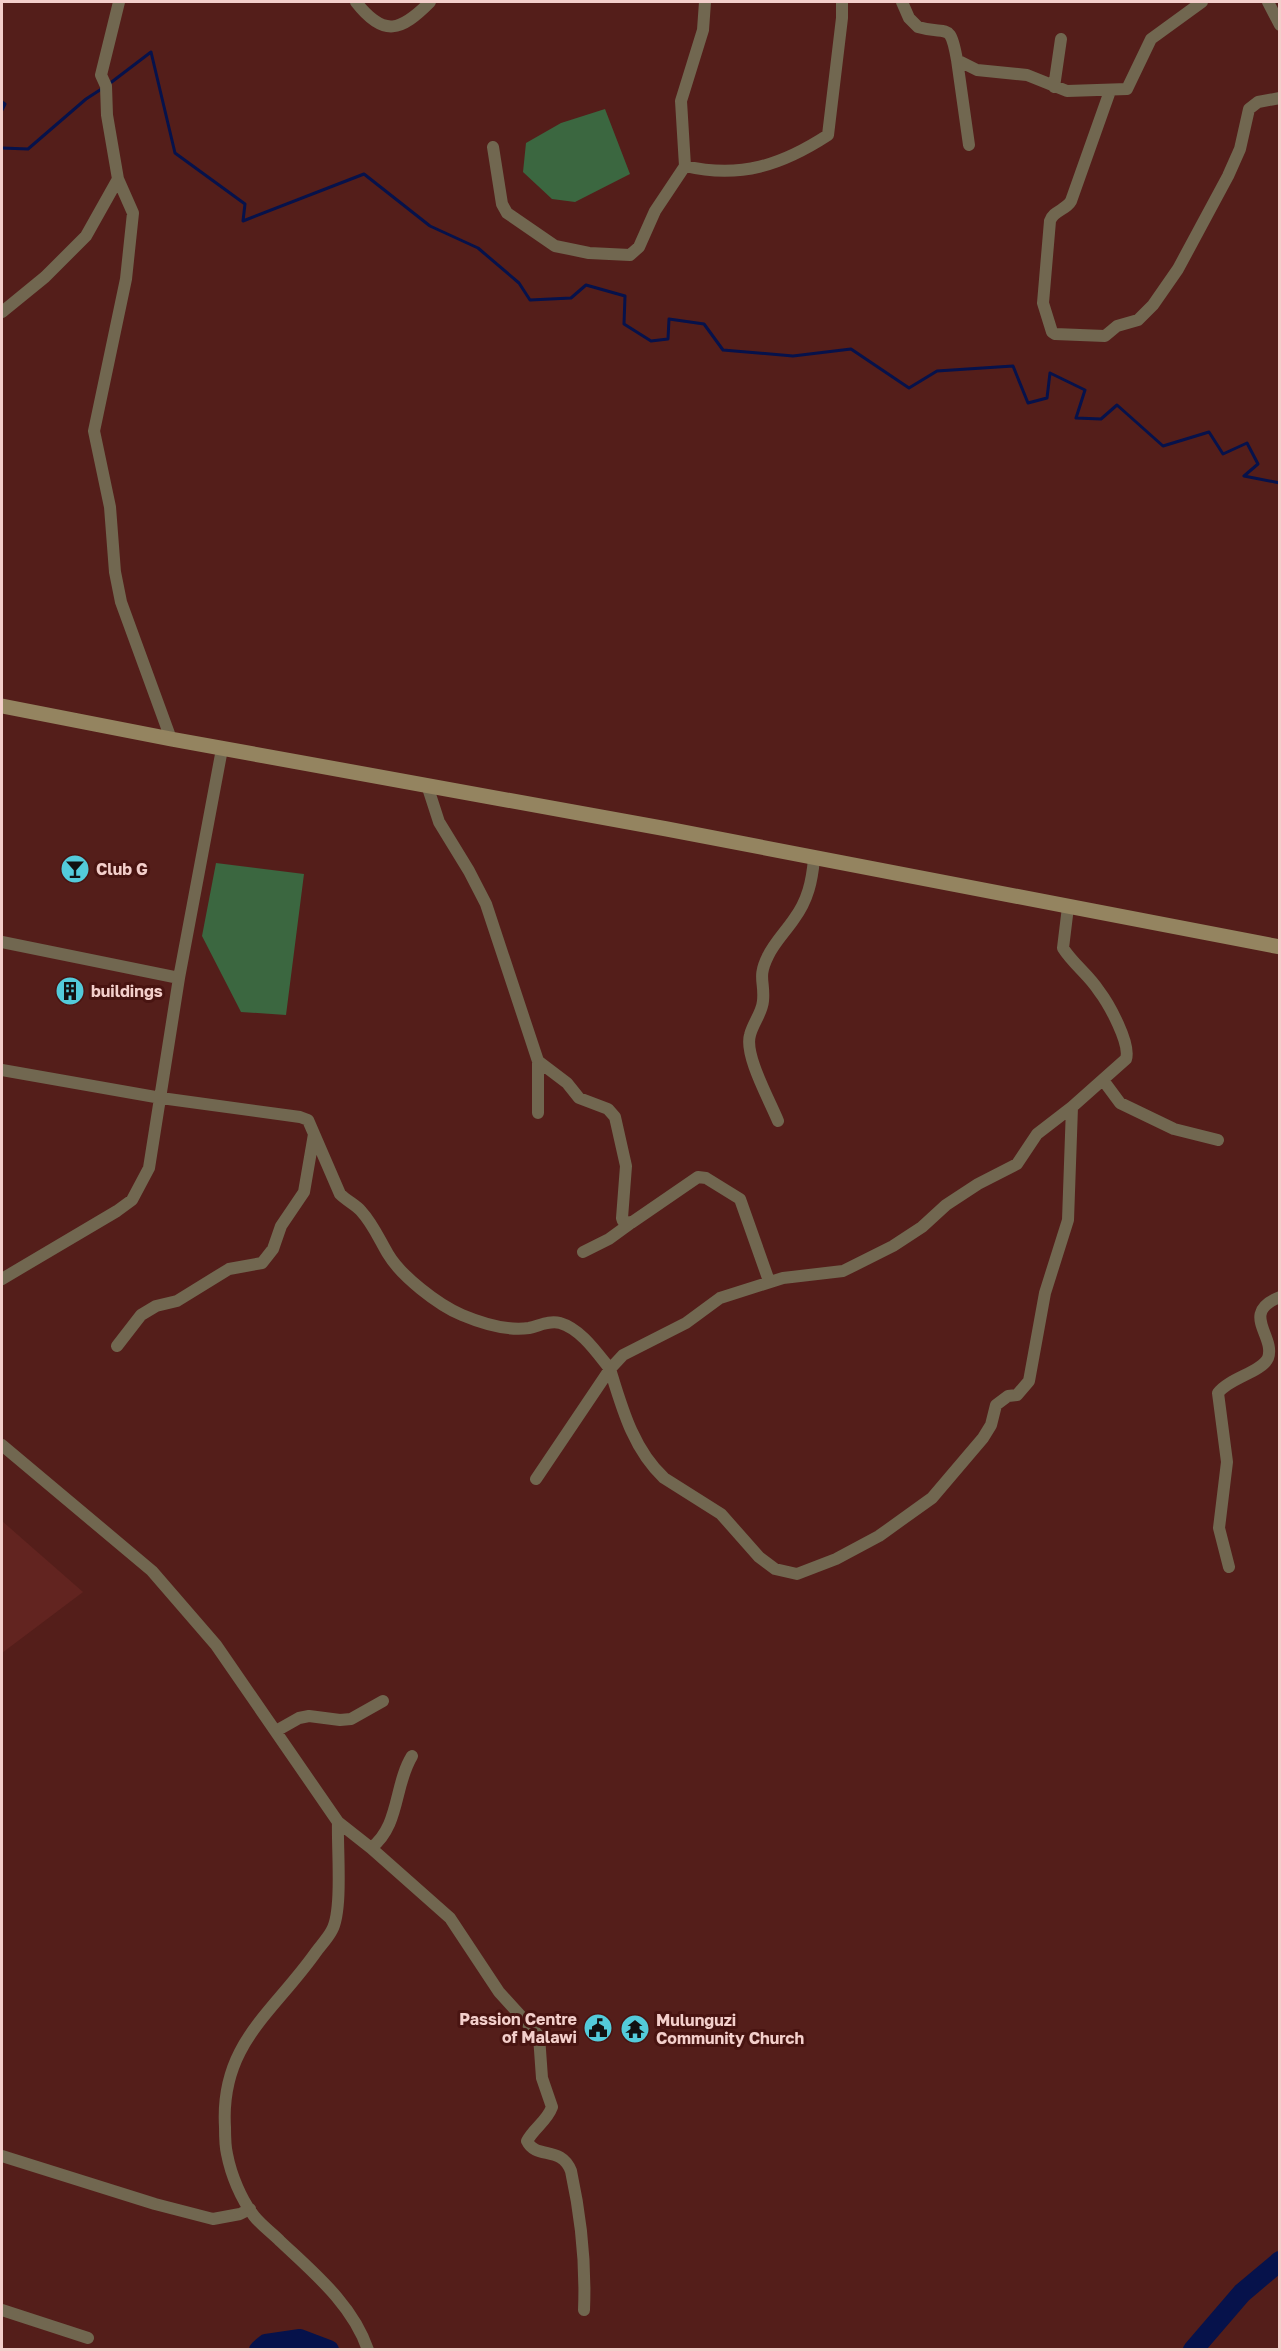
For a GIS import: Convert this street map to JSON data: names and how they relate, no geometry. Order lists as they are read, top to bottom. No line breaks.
{"places":{"bar":["Club G"],"building":["buildings"],"public building":["Passion Centre of Malawi"],"temple":["Mulunguzi Community Church"]}}
